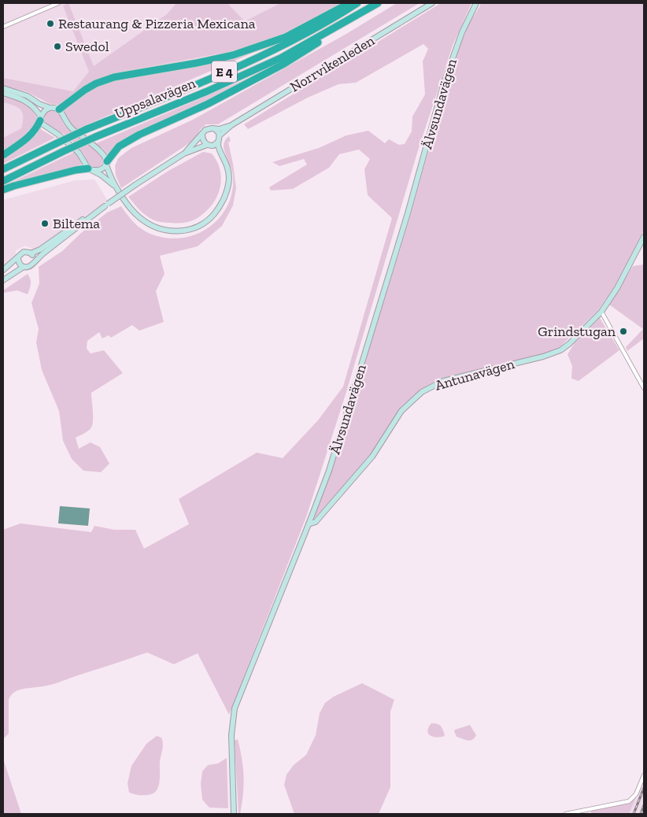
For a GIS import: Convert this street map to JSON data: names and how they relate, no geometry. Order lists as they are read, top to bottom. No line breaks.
{"streets":{"highway":["E 4","Uppsalavägen"],"street":["Norrvikenleden","Älvsundavägen","Antunavägen"]},"crossings":[["Älvsundavägen","Antunavägen"]],"places":["Restaurang & Pizzeria Mexicana","Swedol","Biltema","Grindstugan"]}
